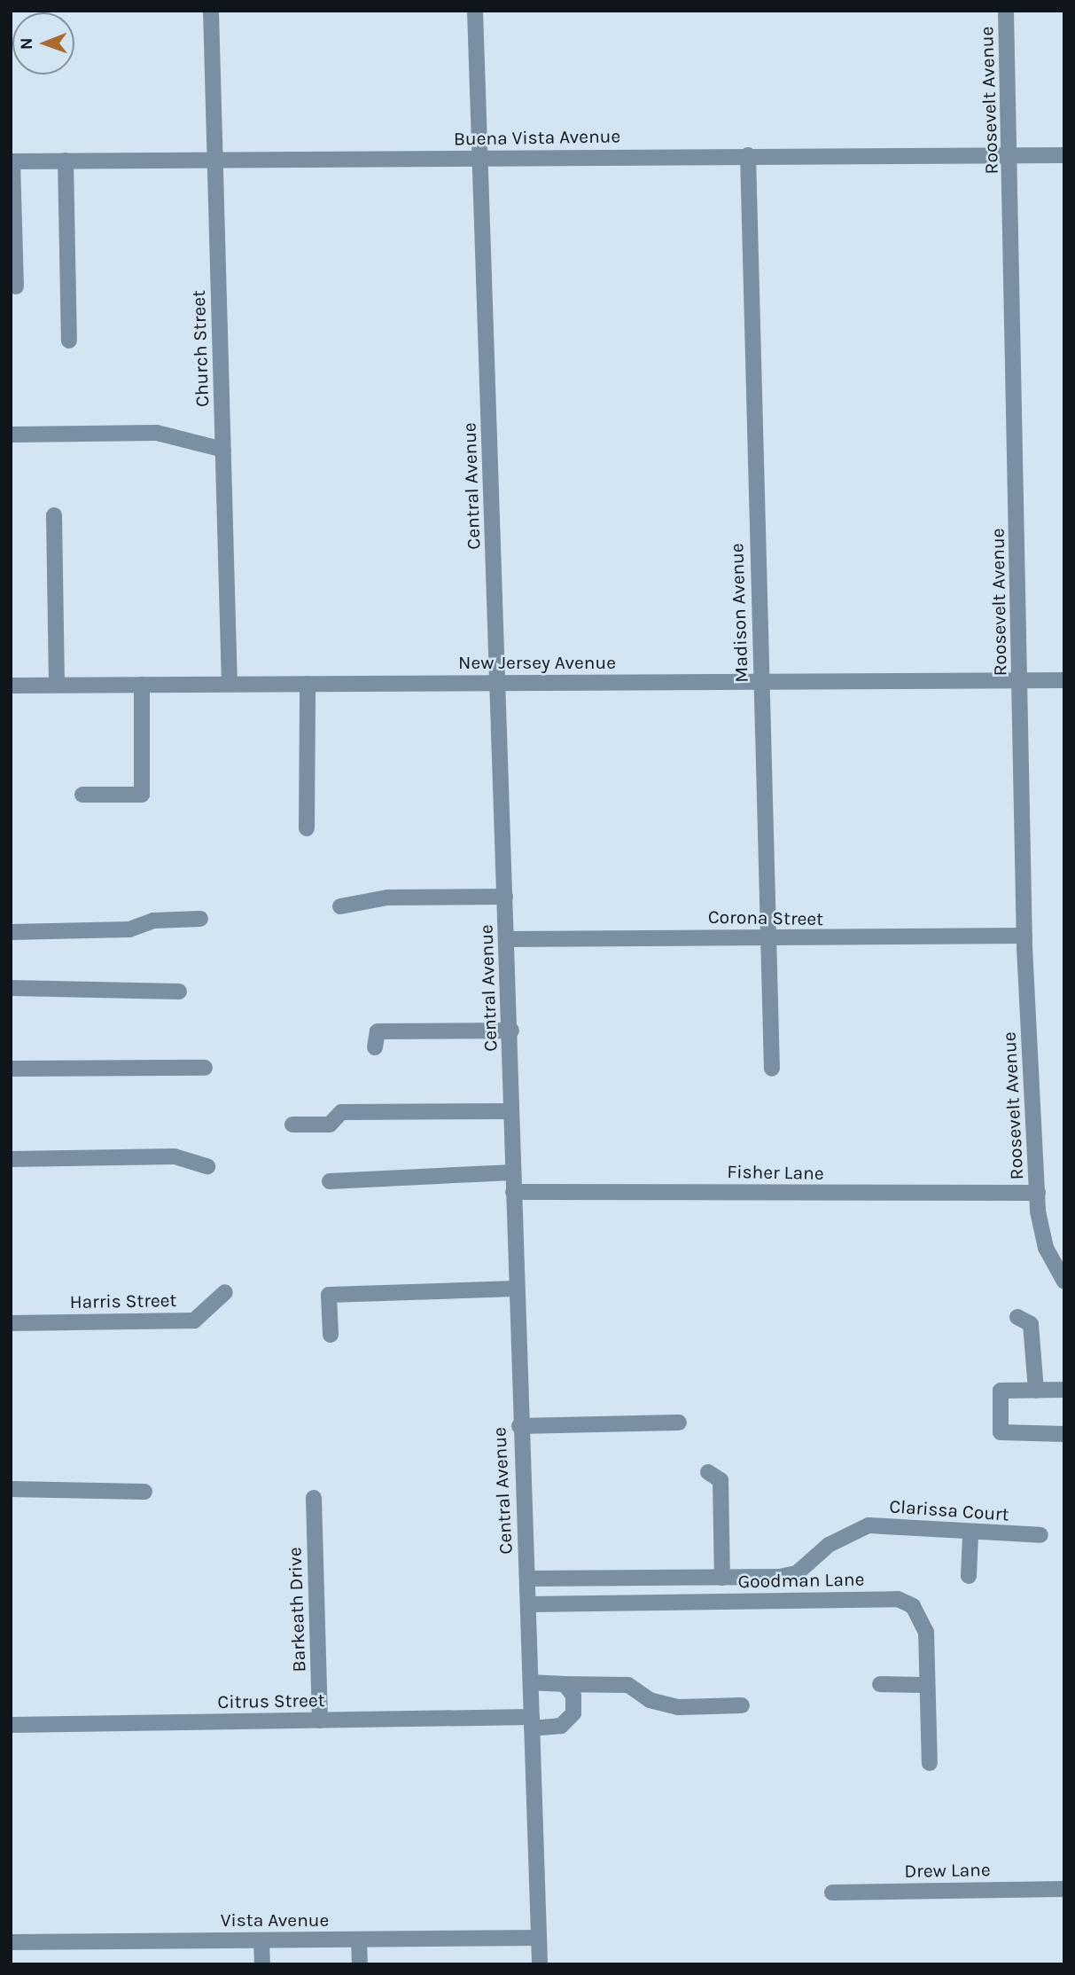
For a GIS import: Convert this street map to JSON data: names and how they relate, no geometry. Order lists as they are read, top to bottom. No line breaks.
{"streets":{"street":["Roosevelt Avenue","Buena Vista Avenue","Church Street","Central Avenue","Madison Avenue","New Jersey Avenue","Corona Street","Fisher Lane","Harris Street","Clarissa Court","Goodman Lane","Barkeath Drive","Citrus Street","Drew Lane","Vista Avenue"]},"crossings":[["Roosevelt Avenue","Buena Vista Avenue"],["Roosevelt Avenue","New Jersey Avenue"],["Roosevelt Avenue","Corona Street"],["Roosevelt Avenue","Fisher Lane"],["Buena Vista Avenue","Church Street"],["Buena Vista Avenue","Central Avenue"],["Buena Vista Avenue","Madison Avenue"],["Church Street","New Jersey Avenue"],["Central Avenue","New Jersey Avenue"],["Central Avenue","Corona Street"],["Central Avenue","Fisher Lane"],["Central Avenue","Clarissa Court"],["Central Avenue","Goodman Lane"],["Central Avenue","Citrus Street"],["Central Avenue","Vista Avenue"],["Madison Avenue","New Jersey Avenue"],["Madison Avenue","Corona Street"],["Barkeath Drive","Citrus Street"]],"north":"left"}
